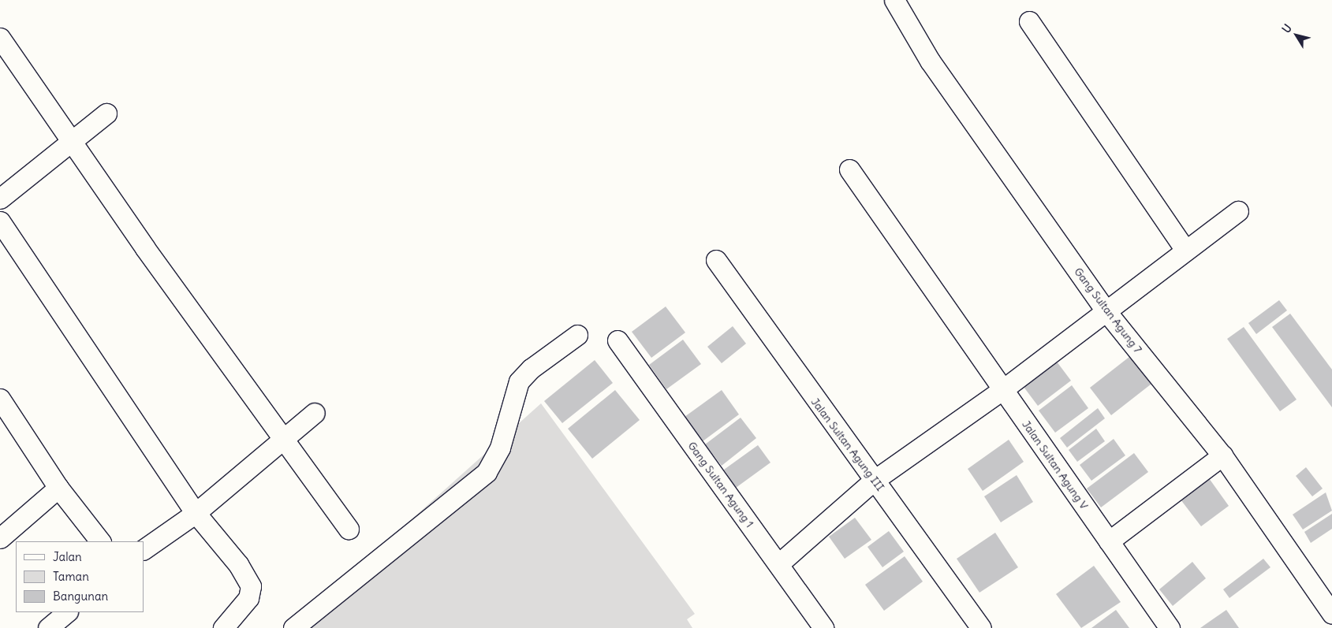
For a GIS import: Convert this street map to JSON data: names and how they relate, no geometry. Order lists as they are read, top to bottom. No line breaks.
{"streets":{"street":["Gang Sultan Agung 7","Jalan Sultan Agung III","Jalan Sultan Agung V","Gang Sultan Agung 1"]},"legend":["Jalan","Taman","Bangunan"],"north":"top left"}
